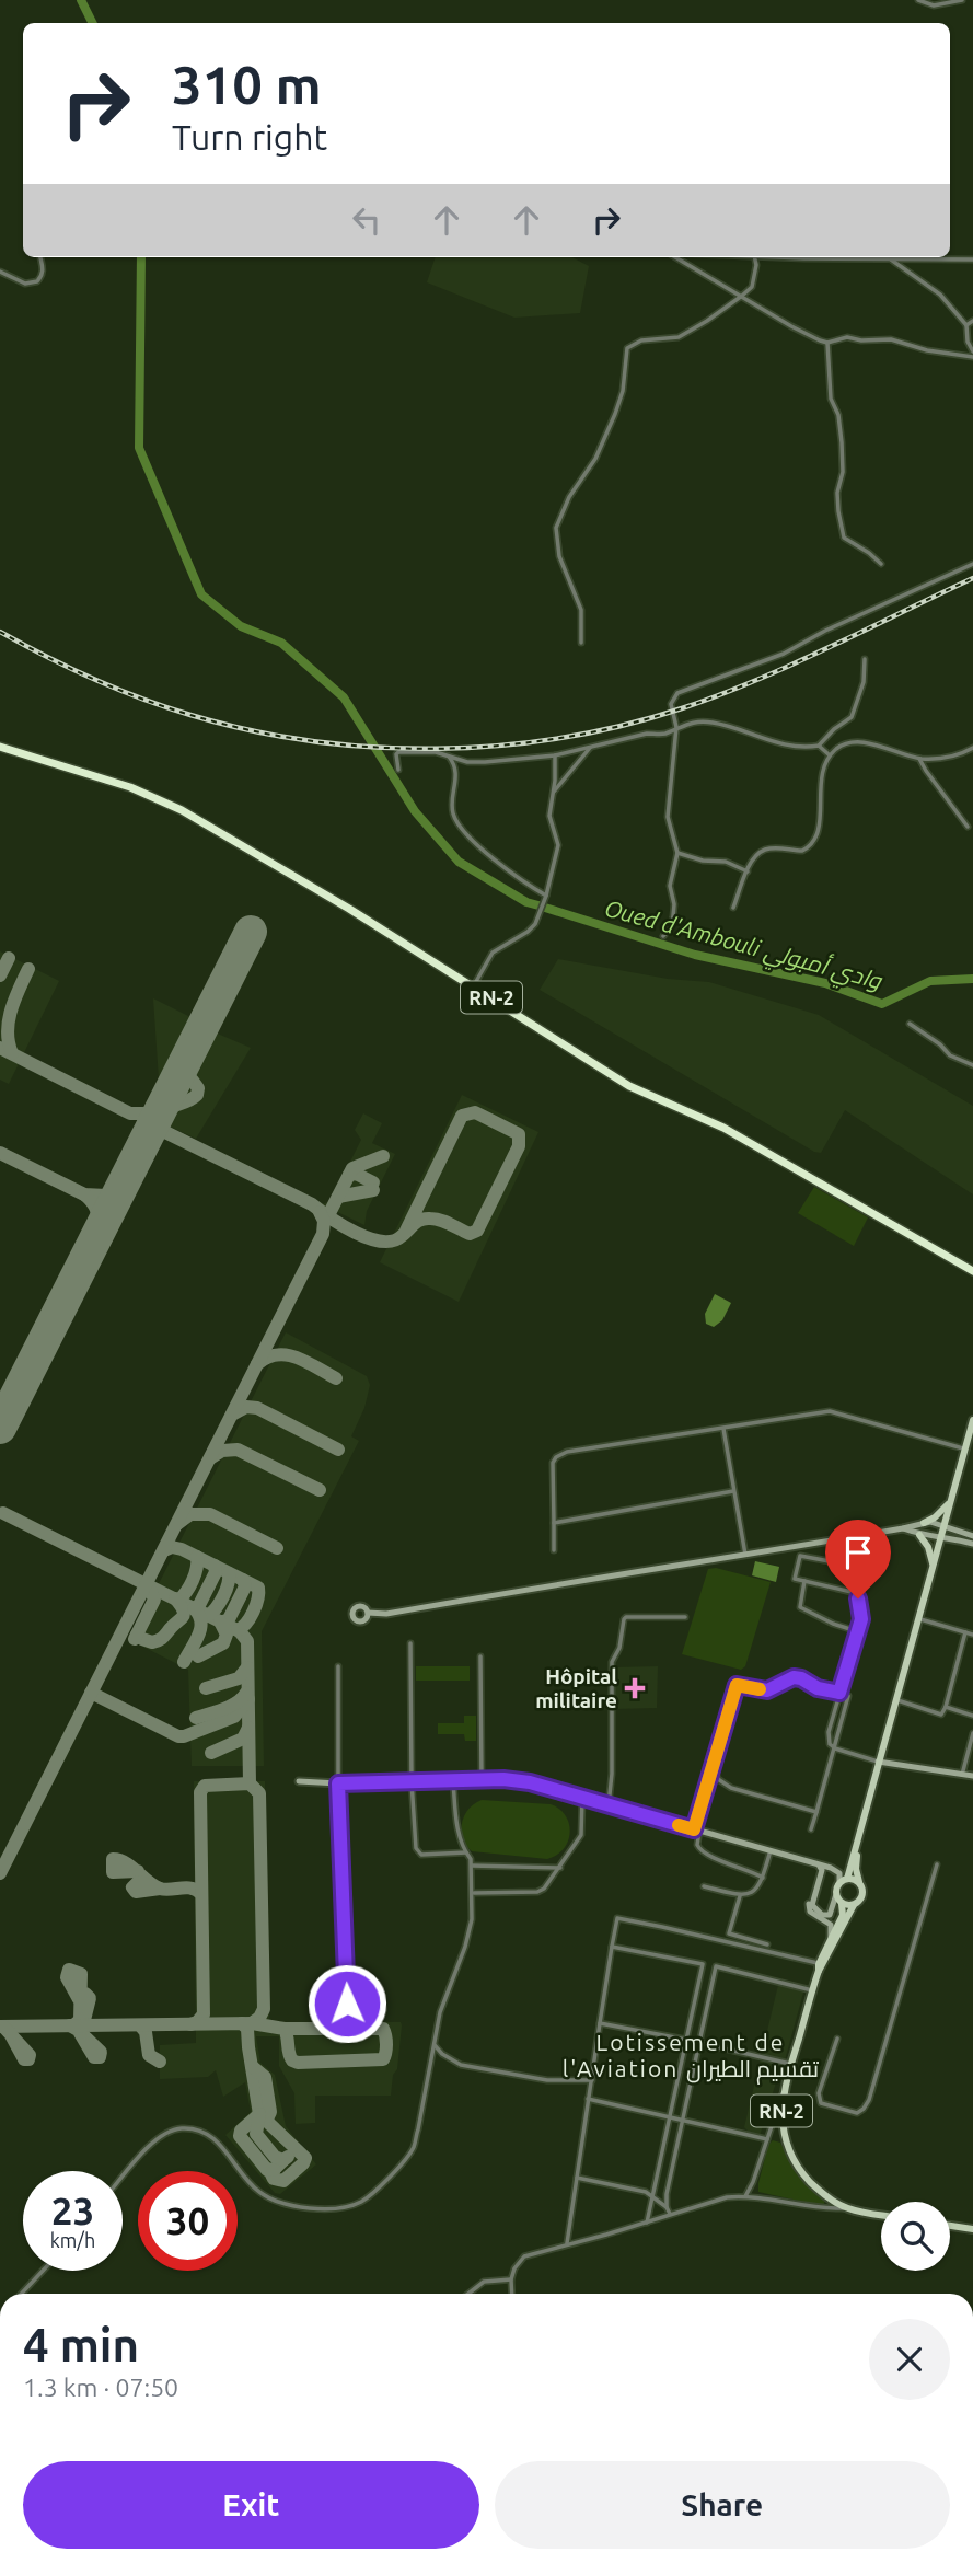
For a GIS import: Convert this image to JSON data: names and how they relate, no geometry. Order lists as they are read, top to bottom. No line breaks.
{"streets":{"highway":["RN-2"]},"districts":["Lotissement de l'Aviation تقسيم الطيران"],"water":["Oued d'Ambouli وادي أمبولي"],"places":{"health":["Hôpital militaire"]},"page":{"turn":["310 m","Turn right"],"speed":"23 km/h","limit":"30","heading":["4 min","1.3 km · 07:50"],"buttons":["Exit","Share"]}}
